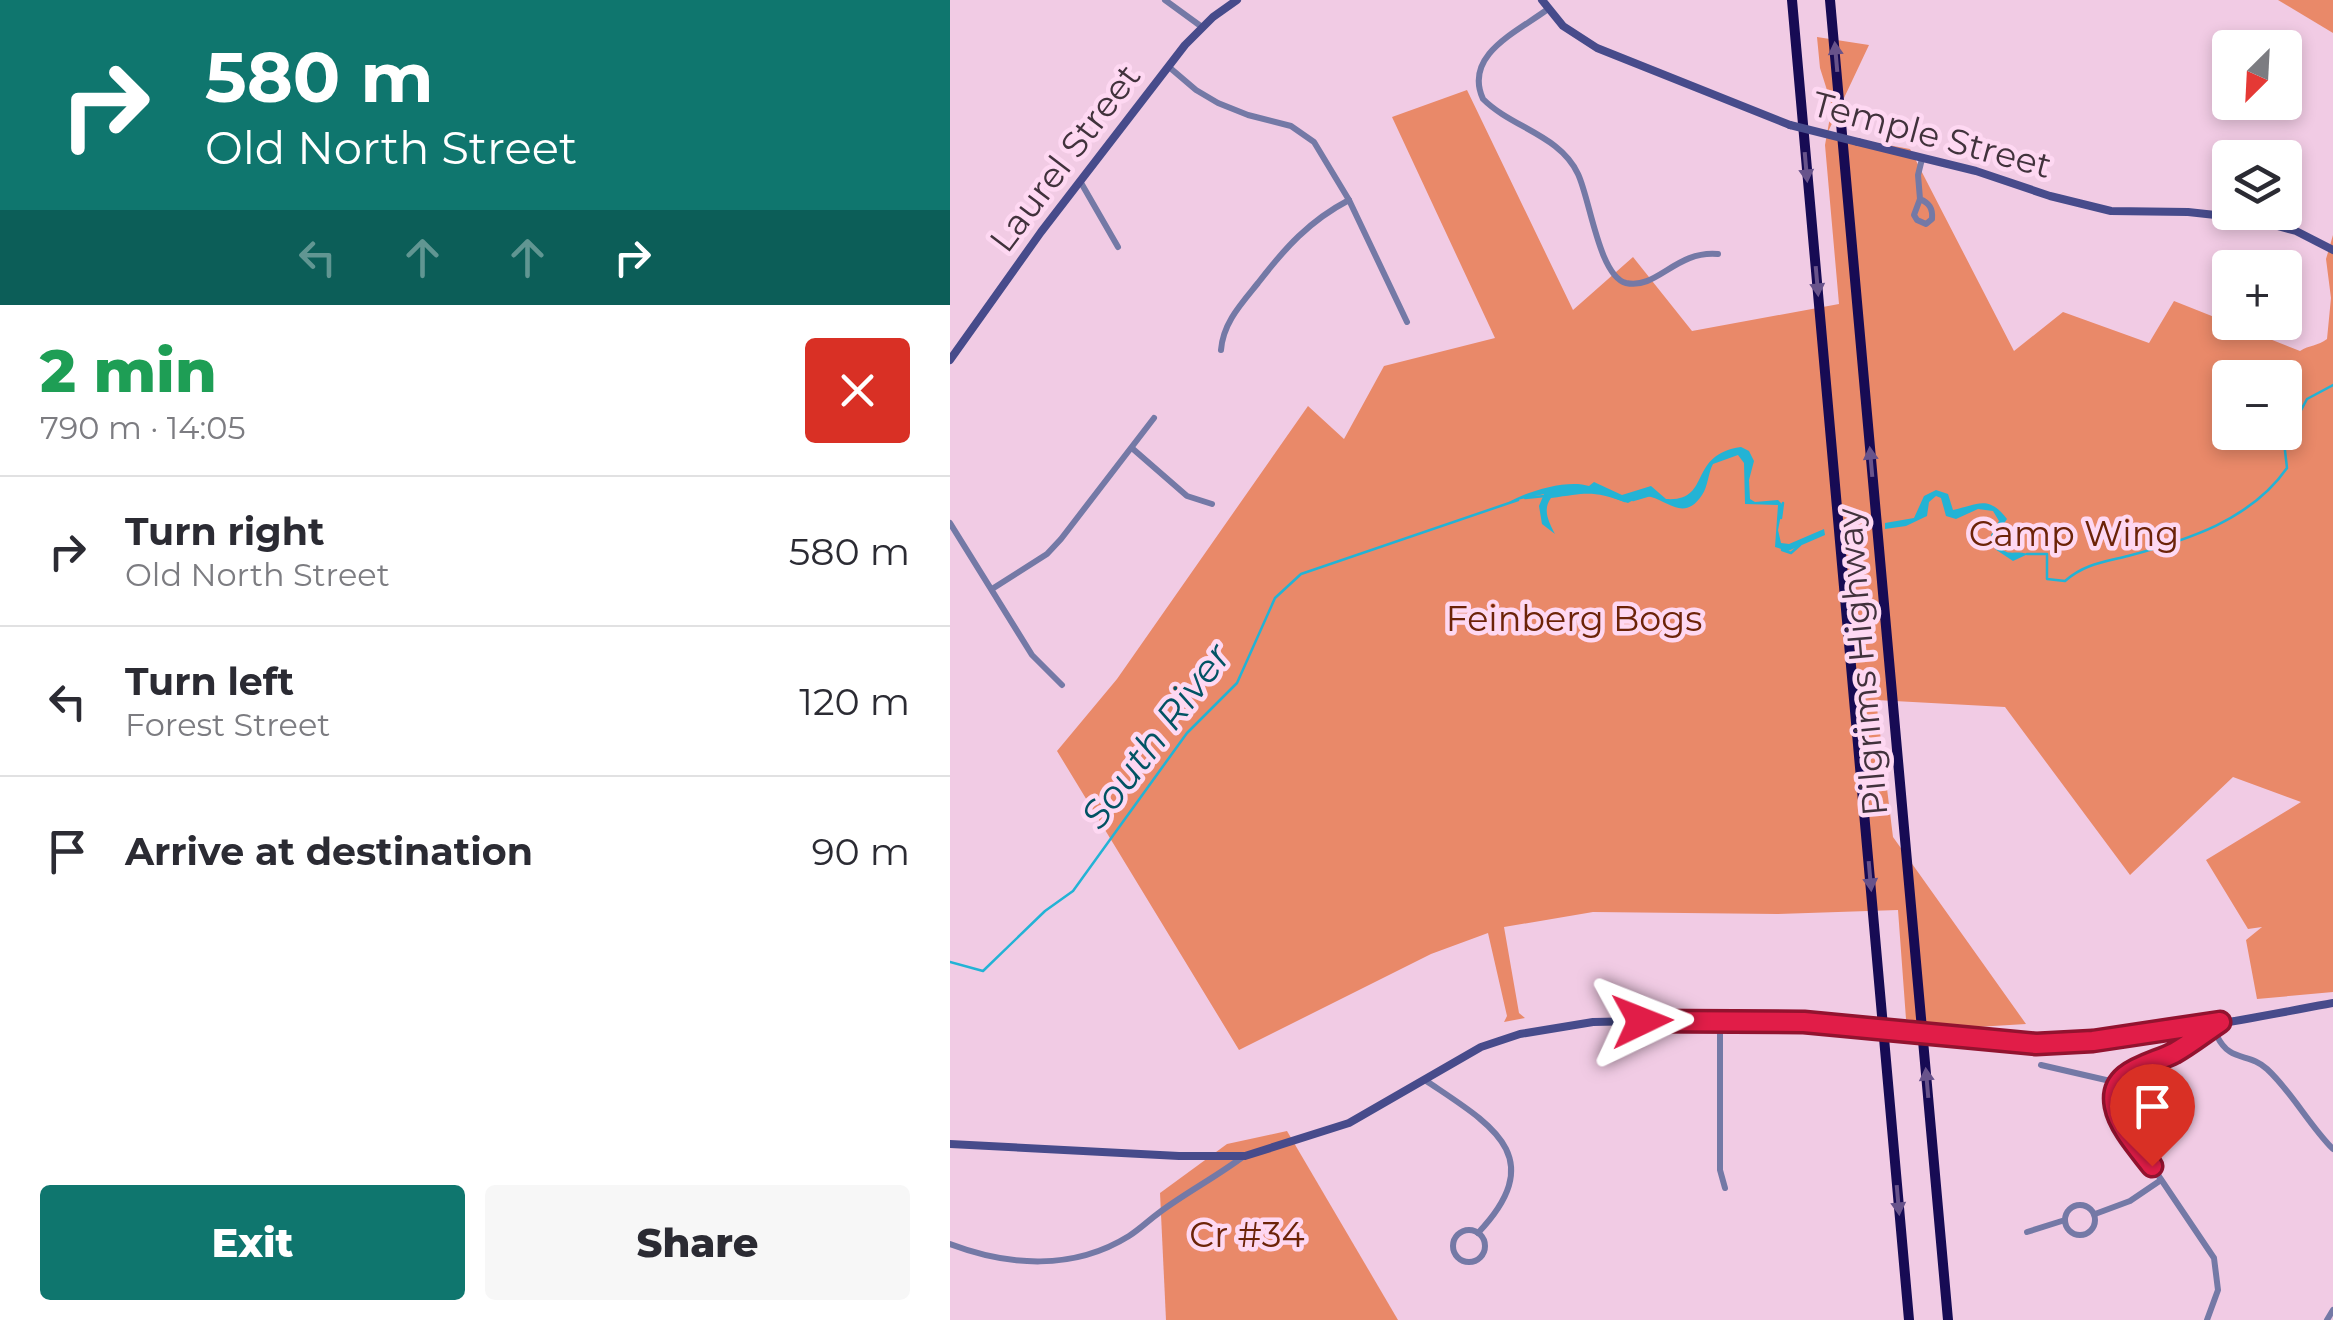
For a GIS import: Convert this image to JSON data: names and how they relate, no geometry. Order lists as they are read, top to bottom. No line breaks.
{"streets":{"highway":["Pilgrims Highway"],"street":["Temple Street","Laurel Street"]},"water":["South River"],"parks":["Camp Wing","Feinberg Bogs","Cr #34"],"north":"bottom left","page":{"turn":["580 m","Old North Street"],"map_buttons":["+","−"],"heading":["2 min","790 m · 14:05"],"list":[{"name":"Turn right","note":"Old North Street","value":"580 m"},{"name":"Turn left","note":"Forest Street","value":"120 m"},{"name":"Arrive at destination","value":"90 m"}],"buttons":["Exit","Share"]}}
